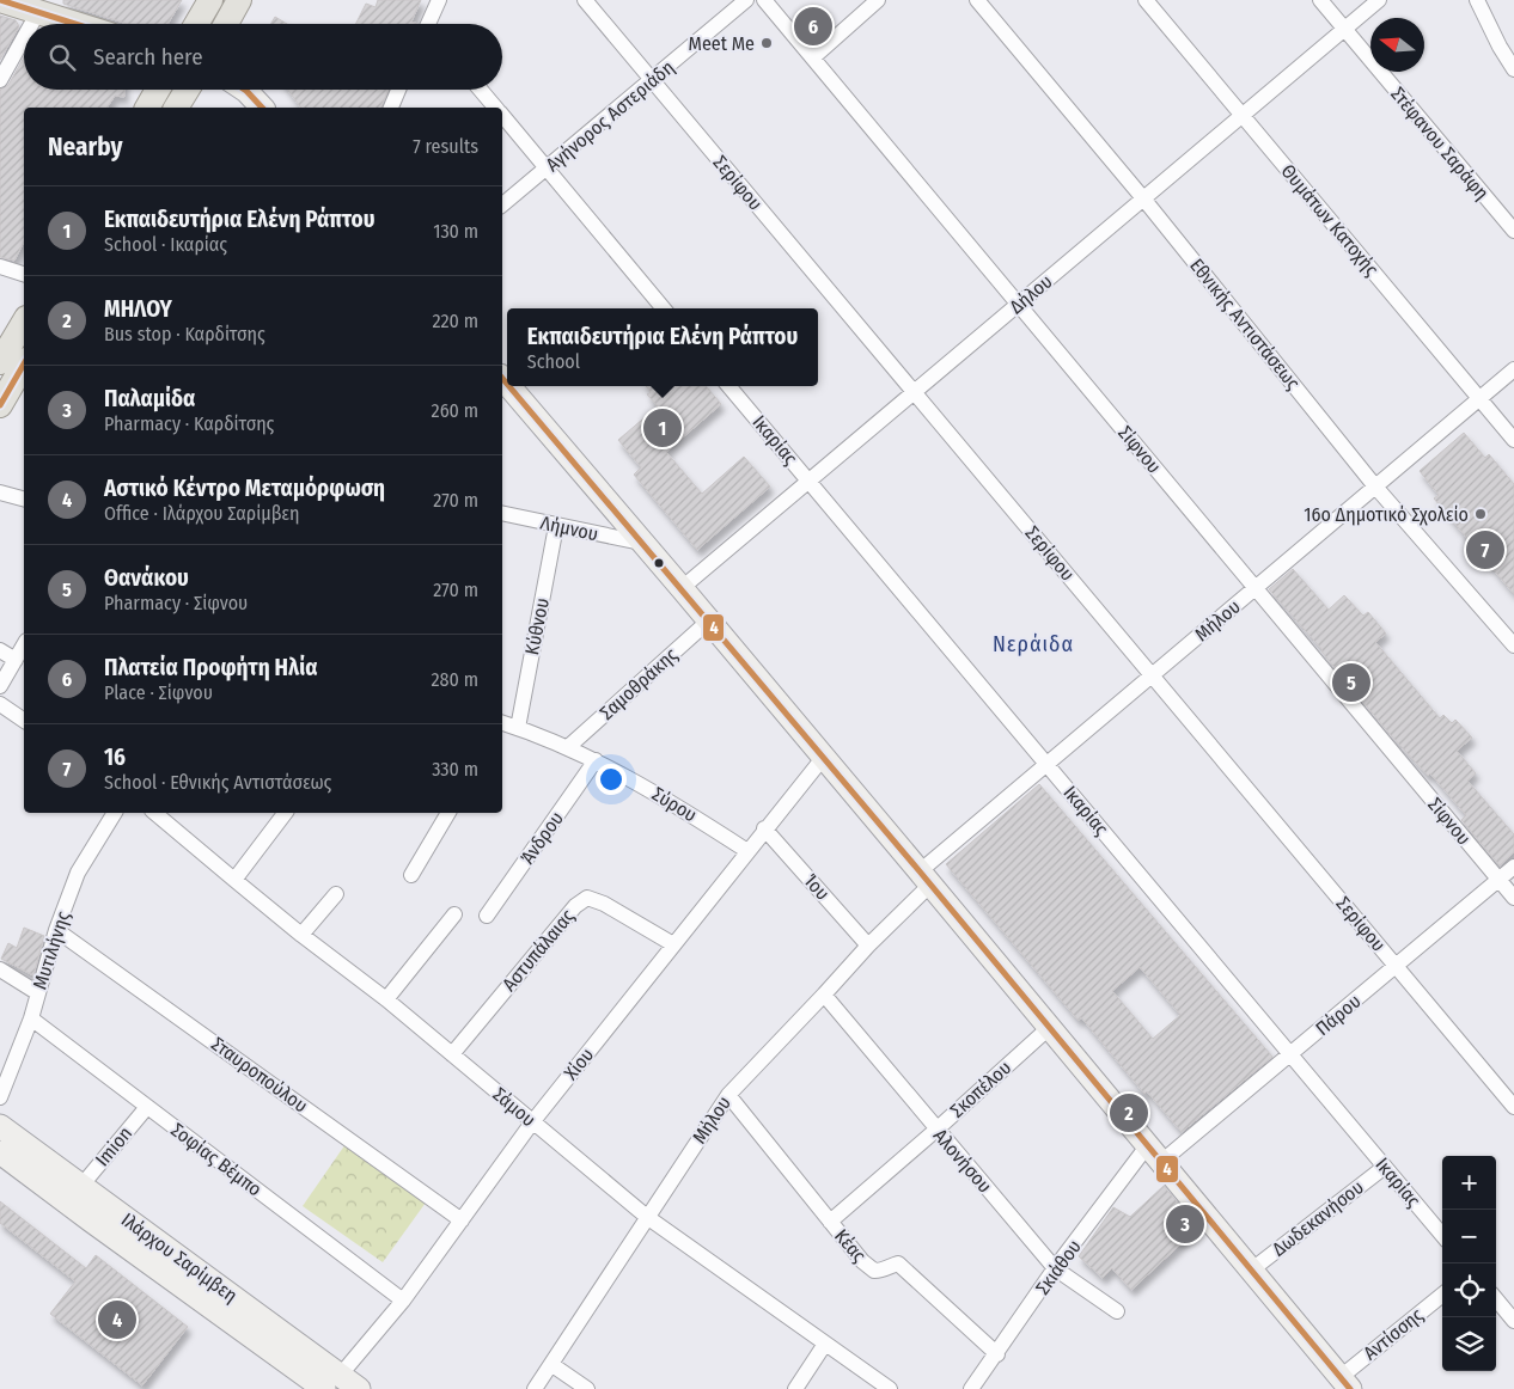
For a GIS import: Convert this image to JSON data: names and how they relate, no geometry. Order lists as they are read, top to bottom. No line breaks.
{"streets":{"main road":["Ιλάρχου Σαρίμβεη"],"street":["Αγήνορος Αστεριάδη","Στέφανου Σαράφη","Σερίφου","Θυμάτων Κατοχής","Δήλου","Εθνικής Αντιστάσεως","Ικαρίας","Σίφνου","Λήμνου","Μήλου","Κύθνου","Σαμοθράκης","Σύρου","Άνδρου","Ίου","Μυτιλήνης","Αστυπάλαιας","Πάρου","Χίου","Σταυροπούλου","Σκοπέλου","Σάμου","Imion","Σοφίας Βέμπο","Αλονήσου","Δωδεκανήσου","Κέας","Σκιάθου","Αντίσσης"]},"crossings":[["Αγήνορος Αστεριάδη","Σερίφου"],["Στέφανου Σαράφη","Δήλου"],["Σερίφου","Δήλου"],["Σερίφου","Μήλου"],["Σερίφου","Πάρου"],["Θυμάτων Κατοχής","Δήλου"],["Θυμάτων Κατοχής","Μήλου"],["Δήλου","Εθνικής Αντιστάσεως"],["Δήλου","Ικαρίας"],["Δήλου","Σίφνου"],["Εθνικής Αντιστάσεως","Μήλου"],["Ικαρίας","Μήλου"],["Ικαρίας","Πάρου"],["Ικαρίας","Δωδεκανήσου"],["Σίφνου","Μήλου"],["Σίφνου","Πάρου"],["Λήμνου","Κύθνου"],["Μήλου","Ίου"],["Μήλου","Σάμου"],["Μήλου","Αλονήσου"],["Μήλου","Κέας"],["Κύθνου","Σύρου"],["Σαμοθράκης","Σύρου"],["Σύρου","Άνδρου"],["Σύρου","Χίου"],["Ίου","Χίου"],["Μυτιλήνης","Σταυροπούλου"],["Μυτιλήνης","Σοφίας Βέμπο"],["Αστυπάλαιας","Χίου"],["Αστυπάλαιας","Σάμου"],["Πάρου","Σκιάθου"],["Χίου","Σταυροπούλου"],["Χίου","Σάμου"],["Χίου","Σοφίας Βέμπο"],["Χίου","Ιλάρχου Σαρίμβεη"],["Σκοπέλου","Αλονήσου"],["Σκοπέλου","Κέας"],["Imion","Σοφίας Βέμπο"],["Imion","Ιλάρχου Σαρίμβεη"],["Αλονήσου","Σκιάθου"],["Κέας","Σκιάθου"]],"districts":["Νεράιδα"],"places":["Meet Me","16o Δημοτικό Σχολείο"],"lines":["transit line 4"],"north":"left","page":{"pins":["6","1","7","5","2","3","4"],"search":"Search here","heading":["Nearby","7 results"],"list":[{"mark":"1","name":"Εκπαιδευτήρια Ελένη Ράπτου","note":"School · Ικαρίας","value":"130 m"},{"mark":"2","name":"ΜΗΛΟΥ","note":"Bus stop · Καρδίτσης","value":"220 m"},{"mark":"3","name":"Παλαμίδα","note":"Pharmacy · Καρδίτσης","value":"260 m"},{"mark":"4","name":"Αστικό Κέντρο Μεταμόρφωση","note":"Office · Ιλάρχου Σαρίμβεη","value":"270 m"},{"mark":"5","name":"Θανάκου","note":"Pharmacy · Σίφνου","value":"270 m"},{"mark":"6","name":"Πλατεία Προφήτη Ηλία","note":"Place · Σίφνου","value":"280 m"},{"mark":"7","name":"16","note":"School · Εθνικής Αντιστάσεως","value":"330 m"}],"popup":["Εκπαιδευτήρια Ελένη Ράπτου","School"],"map_buttons":["+","−"]}}
